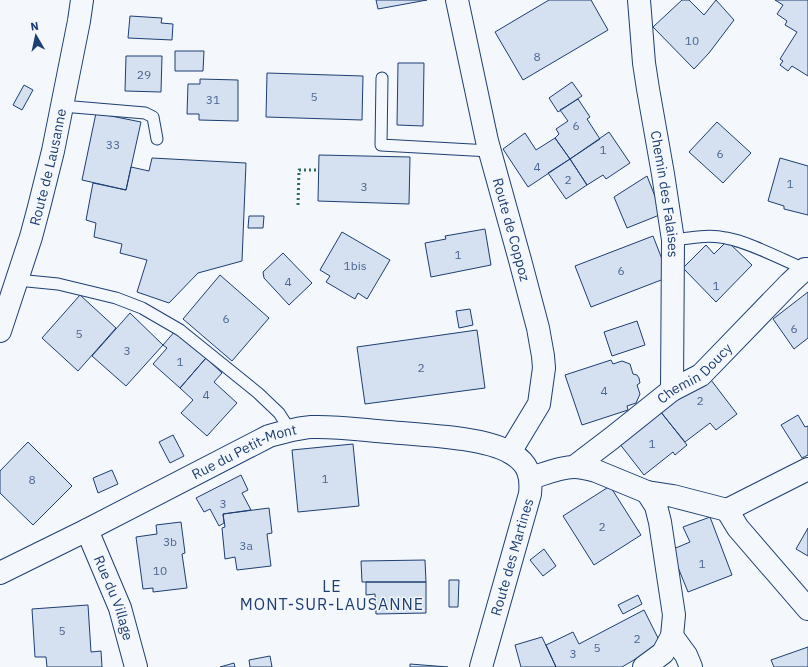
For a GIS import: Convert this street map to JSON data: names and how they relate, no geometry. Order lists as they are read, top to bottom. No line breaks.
{"streets":{"street":["Route de Lausanne","Chemin des Falaises","Route de Coppoz","Chemin Doucy","Rue du Petit-Mont","Route des Martines","Rue du Village"]},"crossings":[["Chemin des Falaises","Chemin Doucy"],["Route de Coppoz","Rue du Petit-Mont"],["Route de Coppoz","Route des Martines"],["Rue du Petit-Mont","Route des Martines"],["Rue du Petit-Mont","Rue du Village"]],"districts":["LE MONT-SUR-LAUSANNE"],"house_numbers":["10","8","29","5","31","6","33","1","6","4","2","1","3","1","1bis","6","4","1","6","6","5","3","1","2","4","4","2","1","1","8","3","2","3b","3a","1","10","5","2","5","3"],"north":"top"}
